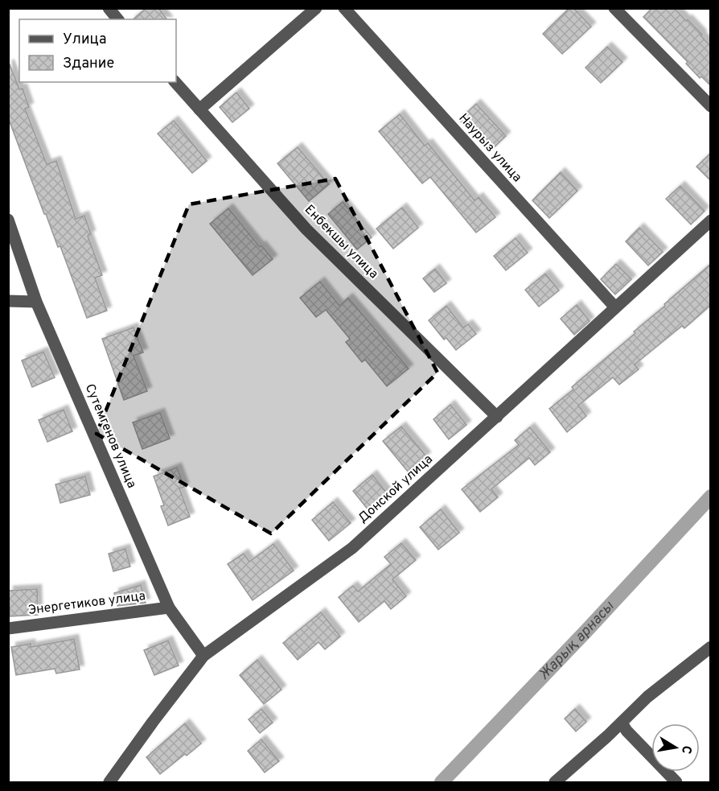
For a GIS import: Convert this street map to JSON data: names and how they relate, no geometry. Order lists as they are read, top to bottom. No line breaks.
{"streets":{"street":["Наурыз улица","Енбекшы улица","Сутемгенов улица","Донской улица","Энергетиков улица"]},"crossings":[["Наурыз улица","Донской улица"],["Енбекшы улица","Донской улица"],["Сутемгенов улица","Донской улица"],["Сутемгенов улица","Энергетиков улица"]],"water":["Жарық арнасы"],"legend":["Улица","Здание"],"north":"right"}
